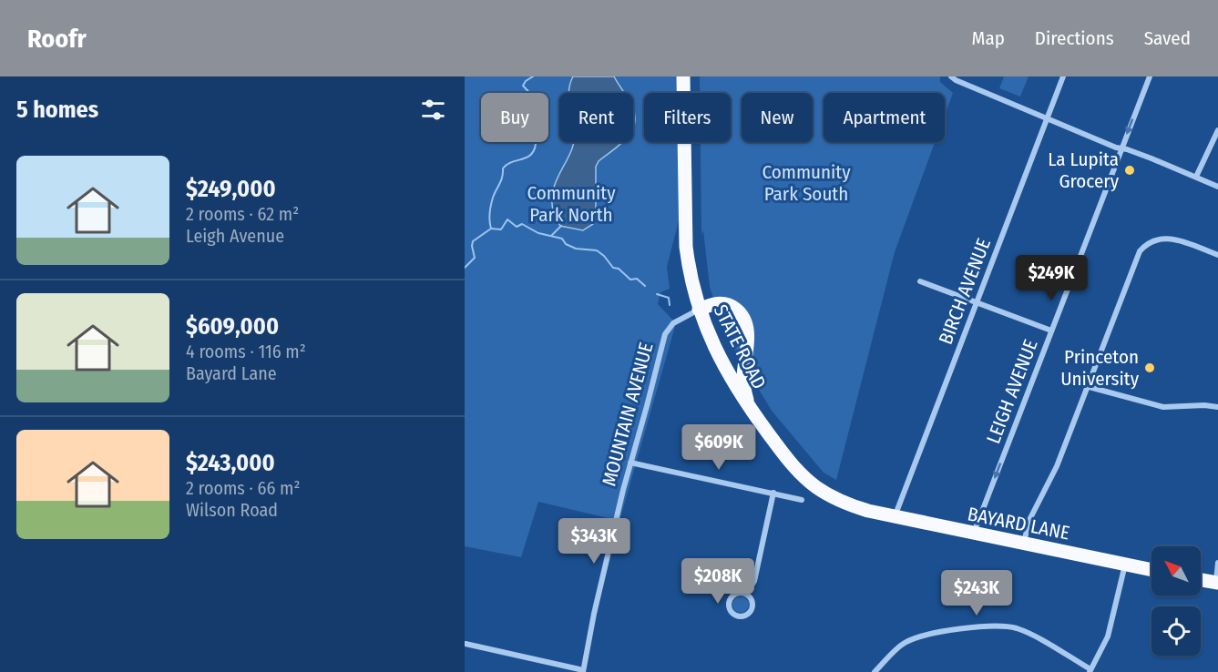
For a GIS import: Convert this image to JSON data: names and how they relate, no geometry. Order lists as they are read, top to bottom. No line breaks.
{"streets":{"highway":["STATE ROAD","BAYARD LANE"],"street":["BIRCH AVENUE","LEIGH AVENUE","MOUNTAIN AVENUE"]},"crossings":[["BIRCH AVENUE","BAYARD LANE"],["STATE ROAD","MOUNTAIN AVENUE"],["STATE ROAD","BAYARD LANE"],["LEIGH AVENUE","BAYARD LANE"]],"one_way":["LEIGH AVENUE"],"parks":["Community Park South","Community Park North"],"places":["La Lupita Grocery","Princeton University"],"north":"top left","page":{"header":"Roofr","nav":["Map","Directions","Saved"],"heading":"5 homes","chip":["Buy","Rent","Filters","New","Apartment"],"list":[{"name":"$249,000","note":"2 rooms · 62 m² · Leigh Avenue"},{"name":"$609,000","note":"4 rooms · 116 m² · Bayard Lane"},{"name":"$243,000","note":"2 rooms · 66 m² · Wilson Road"}],"price":["$249K","$609K","$343K","$208K","$243K"]}}
